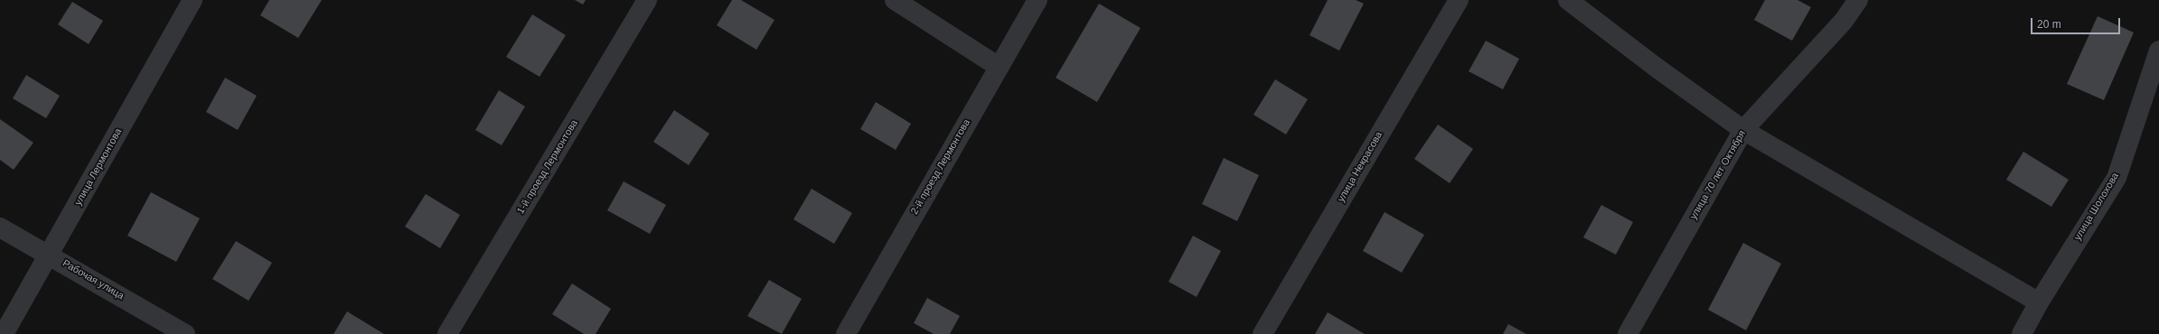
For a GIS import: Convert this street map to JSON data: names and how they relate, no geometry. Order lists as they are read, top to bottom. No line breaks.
{"streets":{"street":["улица Лермонтова","1-й проезд Лермонтова","2-й проезд Лермонтова","улица Некрасова","улица 70 лет Октября","улица Шолохова","Рабочая улица"]},"crossings":[["улица Лермонтова","Рабочая улица"]],"scale_bar":"20 m"}
